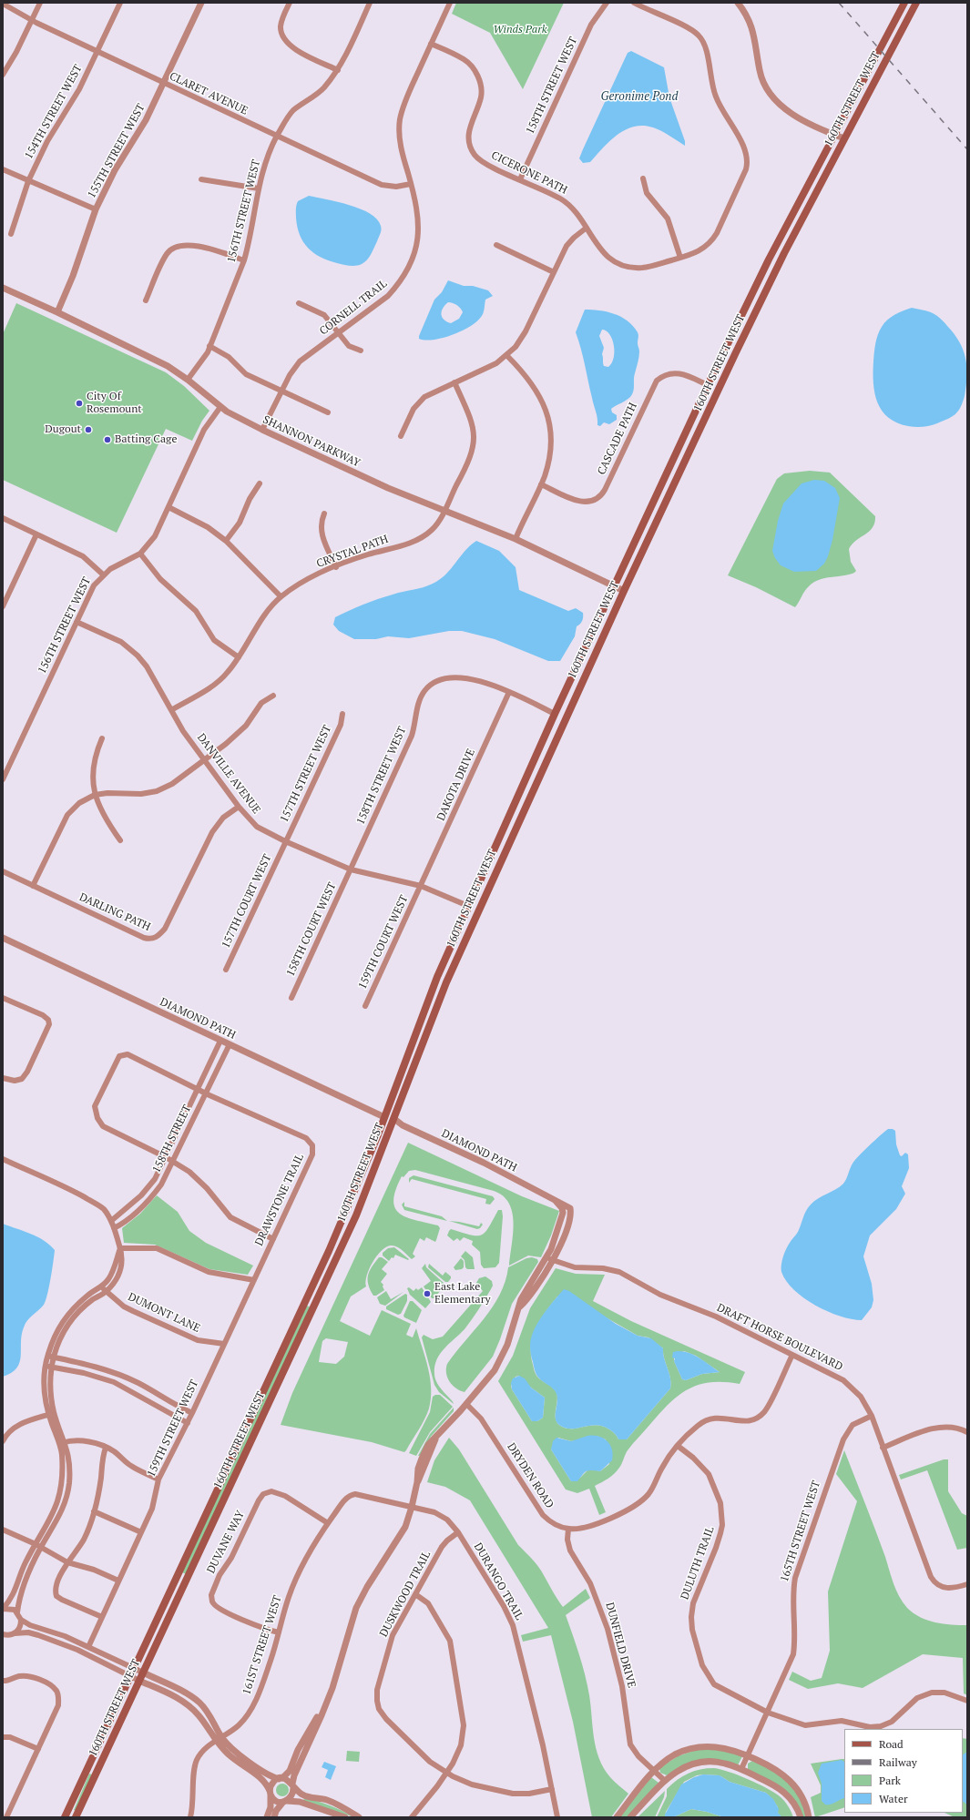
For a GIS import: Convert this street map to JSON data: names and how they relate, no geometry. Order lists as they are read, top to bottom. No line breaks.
{"streets":{"main road":["160TH STREET WEST"],"street":["158TH STREET WEST","CLARET AVENUE","154TH STREET WEST","155TH STREET WEST","CICERONE PATH","156TH STREET WEST","CORNELL TRAIL","CASCADE PATH","SHANNON PARKWAY","CRYSTAL PATH","DANVILLE AVENUE","157TH STREET WEST","DAKOTA DRIVE","157TH COURT WEST","DARLING PATH","158TH COURT WEST","159TH COURT WEST","DIAMOND PATH","158TH STREET","DRAWSTONE TRAIL","DUMONT LANE","DRAFT HORSE BOULEVARD","159TH STREET WEST","DRYDEN ROAD","165TH STREET WEST","DUVANE WAY","DULUTH TRAIL","DURANGO TRAIL","DUSKWOOD TRAIL","161ST STREET WEST","DUNFIELD DRIVE"]},"crossings":[["158TH STREET WEST","CICERONE PATH"],["158TH STREET WEST","DANVILLE AVENUE"],["158TH STREET WEST","DAKOTA DRIVE"],["158TH STREET WEST","158TH COURT WEST"],["CLARET AVENUE","154TH STREET WEST"],["CLARET AVENUE","155TH STREET WEST"],["CLARET AVENUE","156TH STREET WEST"],["CLARET AVENUE","CORNELL TRAIL"],["160TH STREET WEST","CASCADE PATH"],["160TH STREET WEST","SHANNON PARKWAY"],["160TH STREET WEST","DANVILLE AVENUE"],["160TH STREET WEST","DIAMOND PATH"],["155TH STREET WEST","SHANNON PARKWAY"],["CICERONE PATH","CORNELL TRAIL"],["156TH STREET WEST","SHANNON PARKWAY"],["156TH STREET WEST","DANVILLE AVENUE"],["CORNELL TRAIL","SHANNON PARKWAY"],["SHANNON PARKWAY","CRYSTAL PATH"],["CRYSTAL PATH","DANVILLE AVENUE"],["DANVILLE AVENUE","157TH STREET WEST"],["DANVILLE AVENUE","DAKOTA DRIVE"],["DANVILLE AVENUE","157TH COURT WEST"],["DANVILLE AVENUE","DARLING PATH"],["DANVILLE AVENUE","158TH COURT WEST"],["DANVILLE AVENUE","159TH COURT WEST"],["157TH STREET WEST","157TH COURT WEST"],["DAKOTA DRIVE","159TH COURT WEST"],["DIAMOND PATH","158TH STREET"],["DIAMOND PATH","DRAFT HORSE BOULEVARD"],["158TH STREET","DRAWSTONE TRAIL"],["DRAWSTONE TRAIL","159TH STREET WEST"],["DUMONT LANE","159TH STREET WEST"],["DRAFT HORSE BOULEVARD","DRYDEN ROAD"],["DRAFT HORSE BOULEVARD","165TH STREET WEST"],["DRYDEN ROAD","DULUTH TRAIL"],["DRYDEN ROAD","DUNFIELD DRIVE"],["165TH STREET WEST","DULUTH TRAIL"],["DUVANE WAY","161ST STREET WEST"],["DURANGO TRAIL","DUSKWOOD TRAIL"],["DURANGO TRAIL","161ST STREET WEST"]],"water":["Geronime Pond"],"parks":["Winds Park"],"places":["City Of Rosemount","Dugout","Batting Cage","East Lake Elementary"],"legend":["Road","Railway","Park","Water"]}
